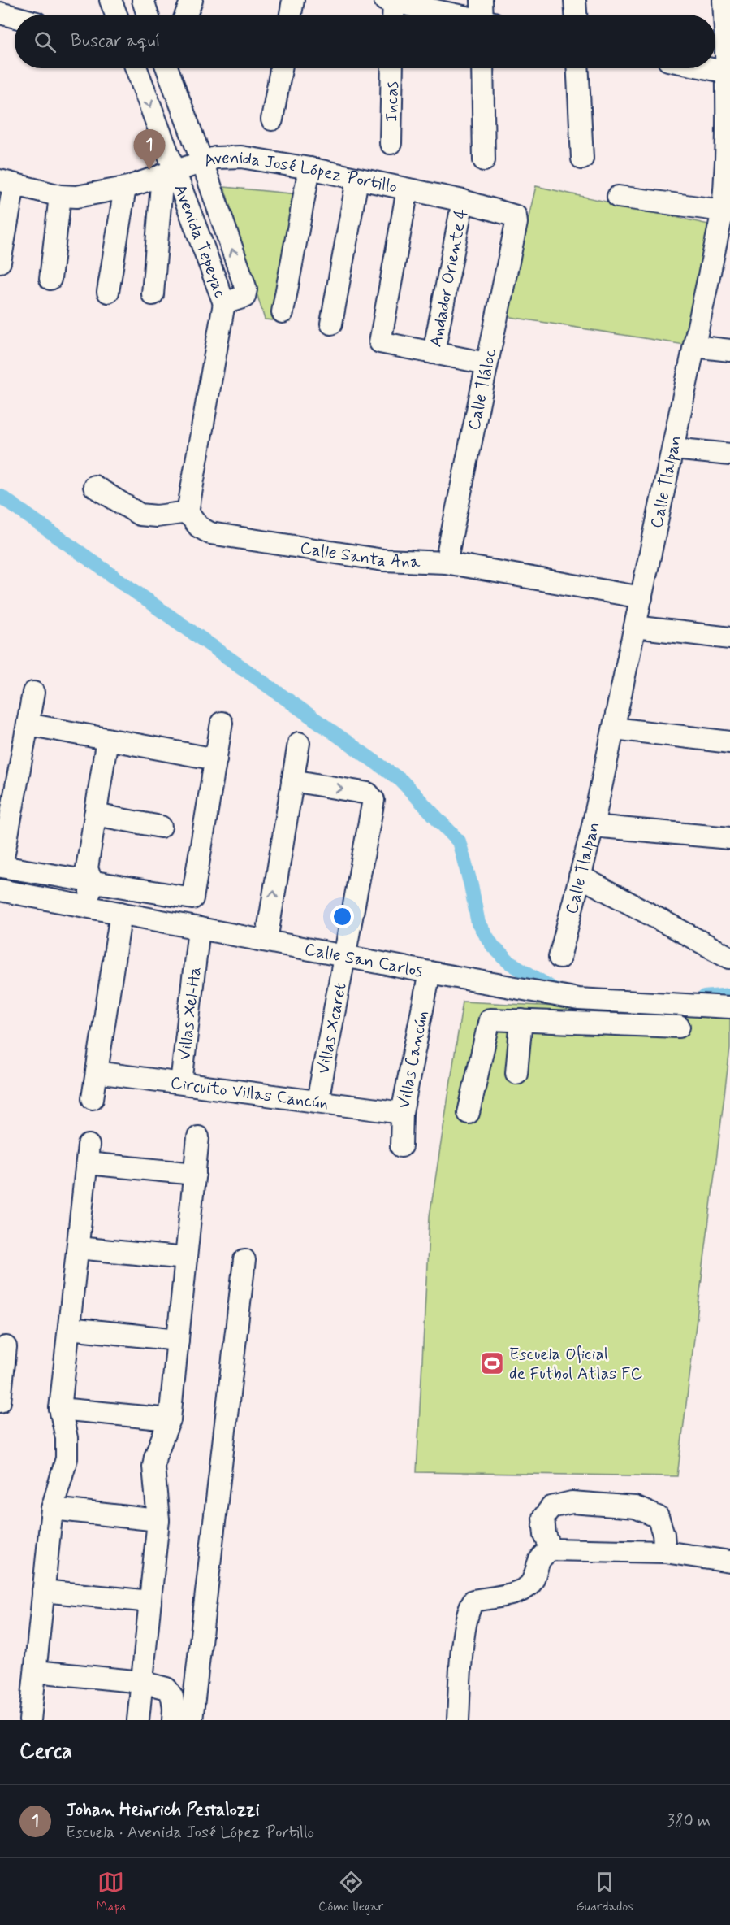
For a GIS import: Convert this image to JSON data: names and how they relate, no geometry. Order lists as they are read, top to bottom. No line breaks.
{"streets":{"street":["Incas","Avenida José López Portillo","Avenida Tepeyac","Andador Oriente 4","Calle Tláloc","Calle Tlalpan","Calle Santa Ana","Calle San Carlos","Villas Xel-Ha","Villas Xcaret","Villas Cancún","Circuito Villas Cancún"]},"crossings":[["Avenida José López Portillo","Avenida Tepeyac"],["Avenida José López Portillo","Andador Oriente 4"],["Avenida José López Portillo","Calle Tláloc"],["Calle Tláloc","Calle Santa Ana"],["Calle Tlalpan","Calle Santa Ana"],["Calle San Carlos","Villas Xel-Ha"],["Calle San Carlos","Villas Xcaret"],["Calle San Carlos","Villas Cancún"],["Villas Xel-Ha","Circuito Villas Cancún"],["Villas Xcaret","Circuito Villas Cancún"],["Villas Cancún","Circuito Villas Cancún"]],"places":{"sports":["Escuela Oficial de Futbol Atlas FC"]},"page":{"search":"Buscar aquí","pins":"1","heading":"Cerca","list":[{"mark":"1","name":"Johan Heinrich Pestalozzi","note":"Escuela · Avenida José López Portillo","value":"380 m"}],"nav":["Mapa","Cómo llegar","Guardados"]}}
